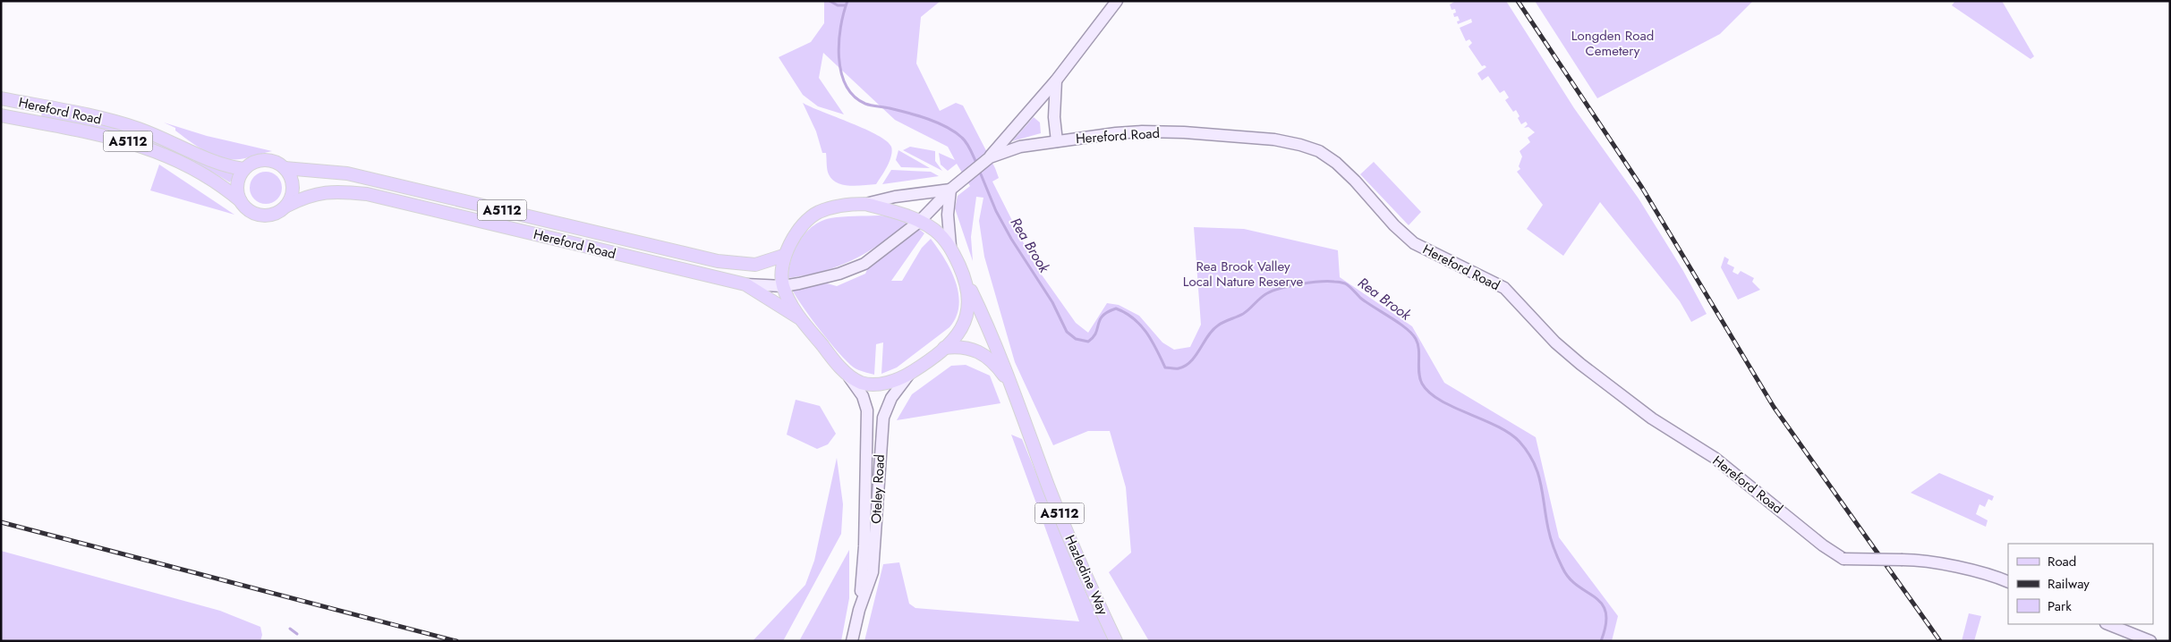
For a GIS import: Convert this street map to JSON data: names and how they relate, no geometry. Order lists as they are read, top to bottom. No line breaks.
{"streets":{"main road":["Hereford Road","A5112","Oteley Road","Hazledine Way"]},"crossings":[["Hereford Road","A5112"],["Hereford Road","Hazledine Way"]],"water":["Rea Brook"],"parks":["Longden Road Cemetery","Rea Brook Valley Local Nature Reserve"],"legend":["Road","Railway","Park"]}
